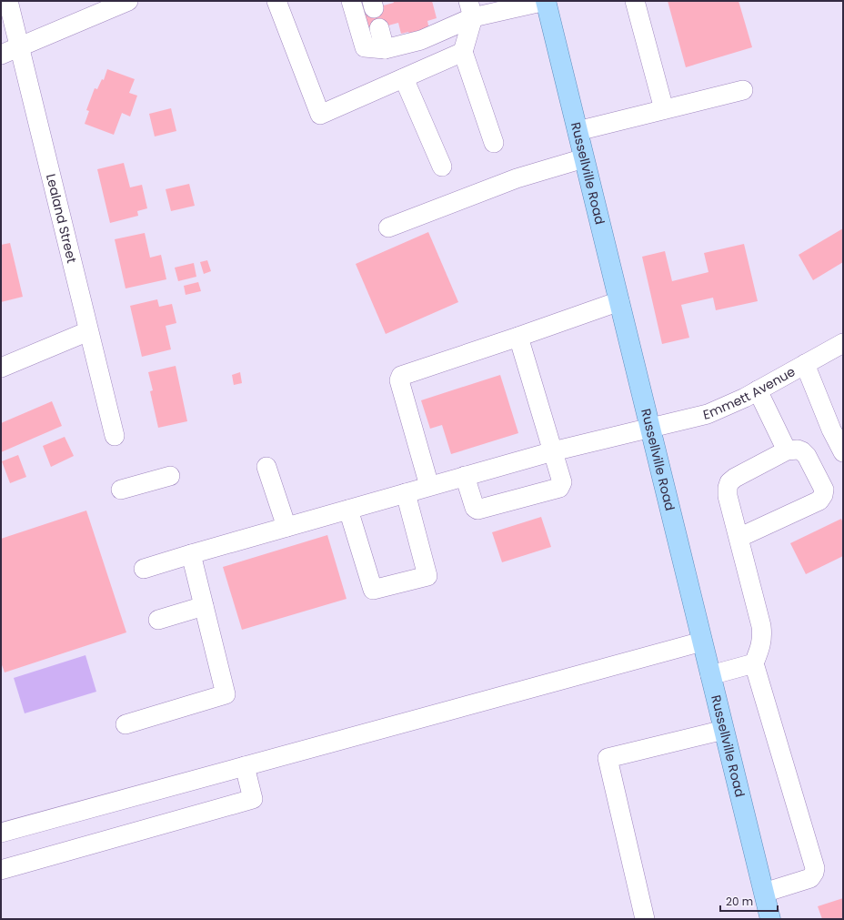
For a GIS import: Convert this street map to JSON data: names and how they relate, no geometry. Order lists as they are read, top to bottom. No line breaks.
{"streets":{"main road":["Russellville Road"],"street":["Lealand Street","Emmett Avenue"]},"crossings":[["Russellville Road","Emmett Avenue"]],"scale_bar":"20 m"}
